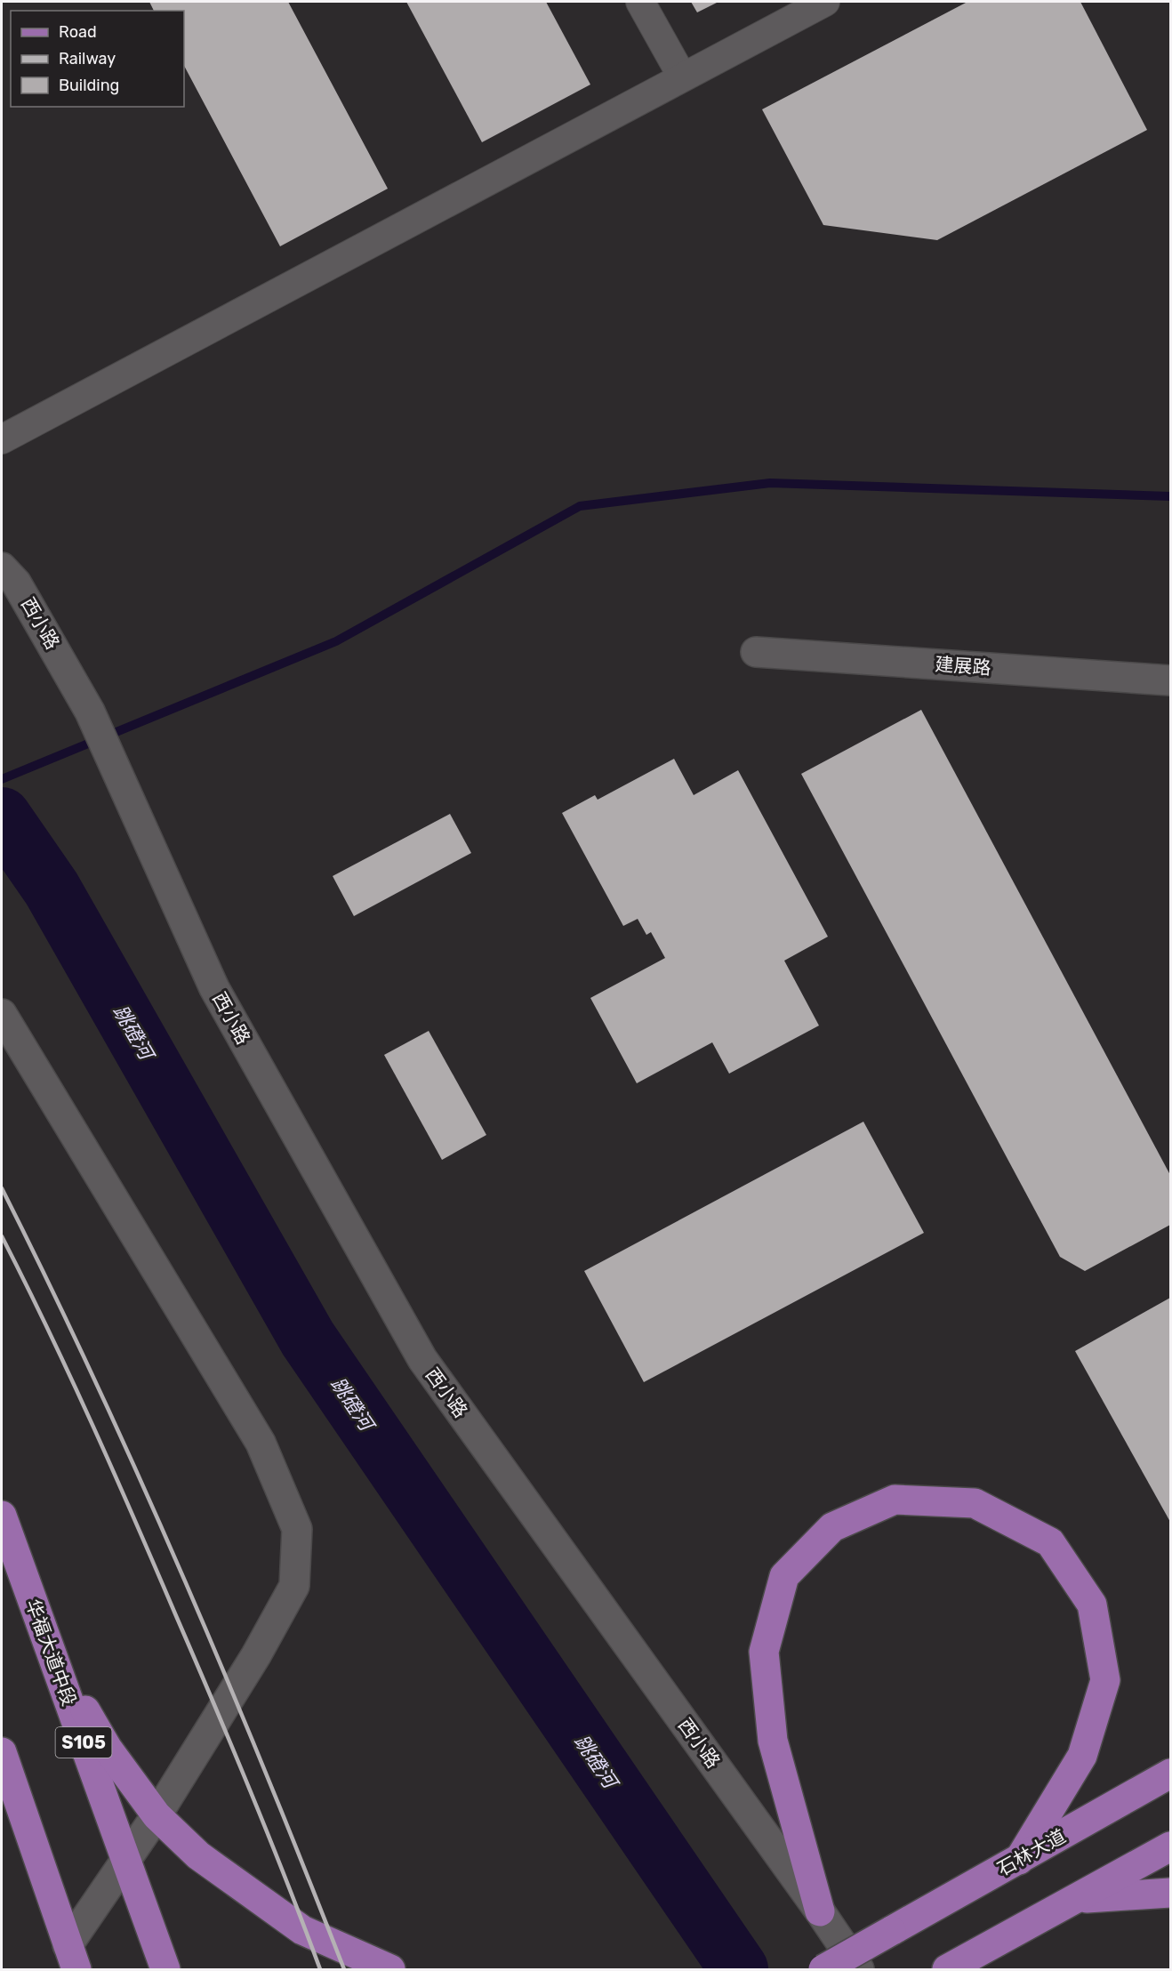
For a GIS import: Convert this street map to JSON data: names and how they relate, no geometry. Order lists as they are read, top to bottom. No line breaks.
{"streets":{"main road":["西小路","建展路","华福大道中段","S105","石林大道"]},"water":["跳磴河"],"legend":["Road","Railway","Building"]}
